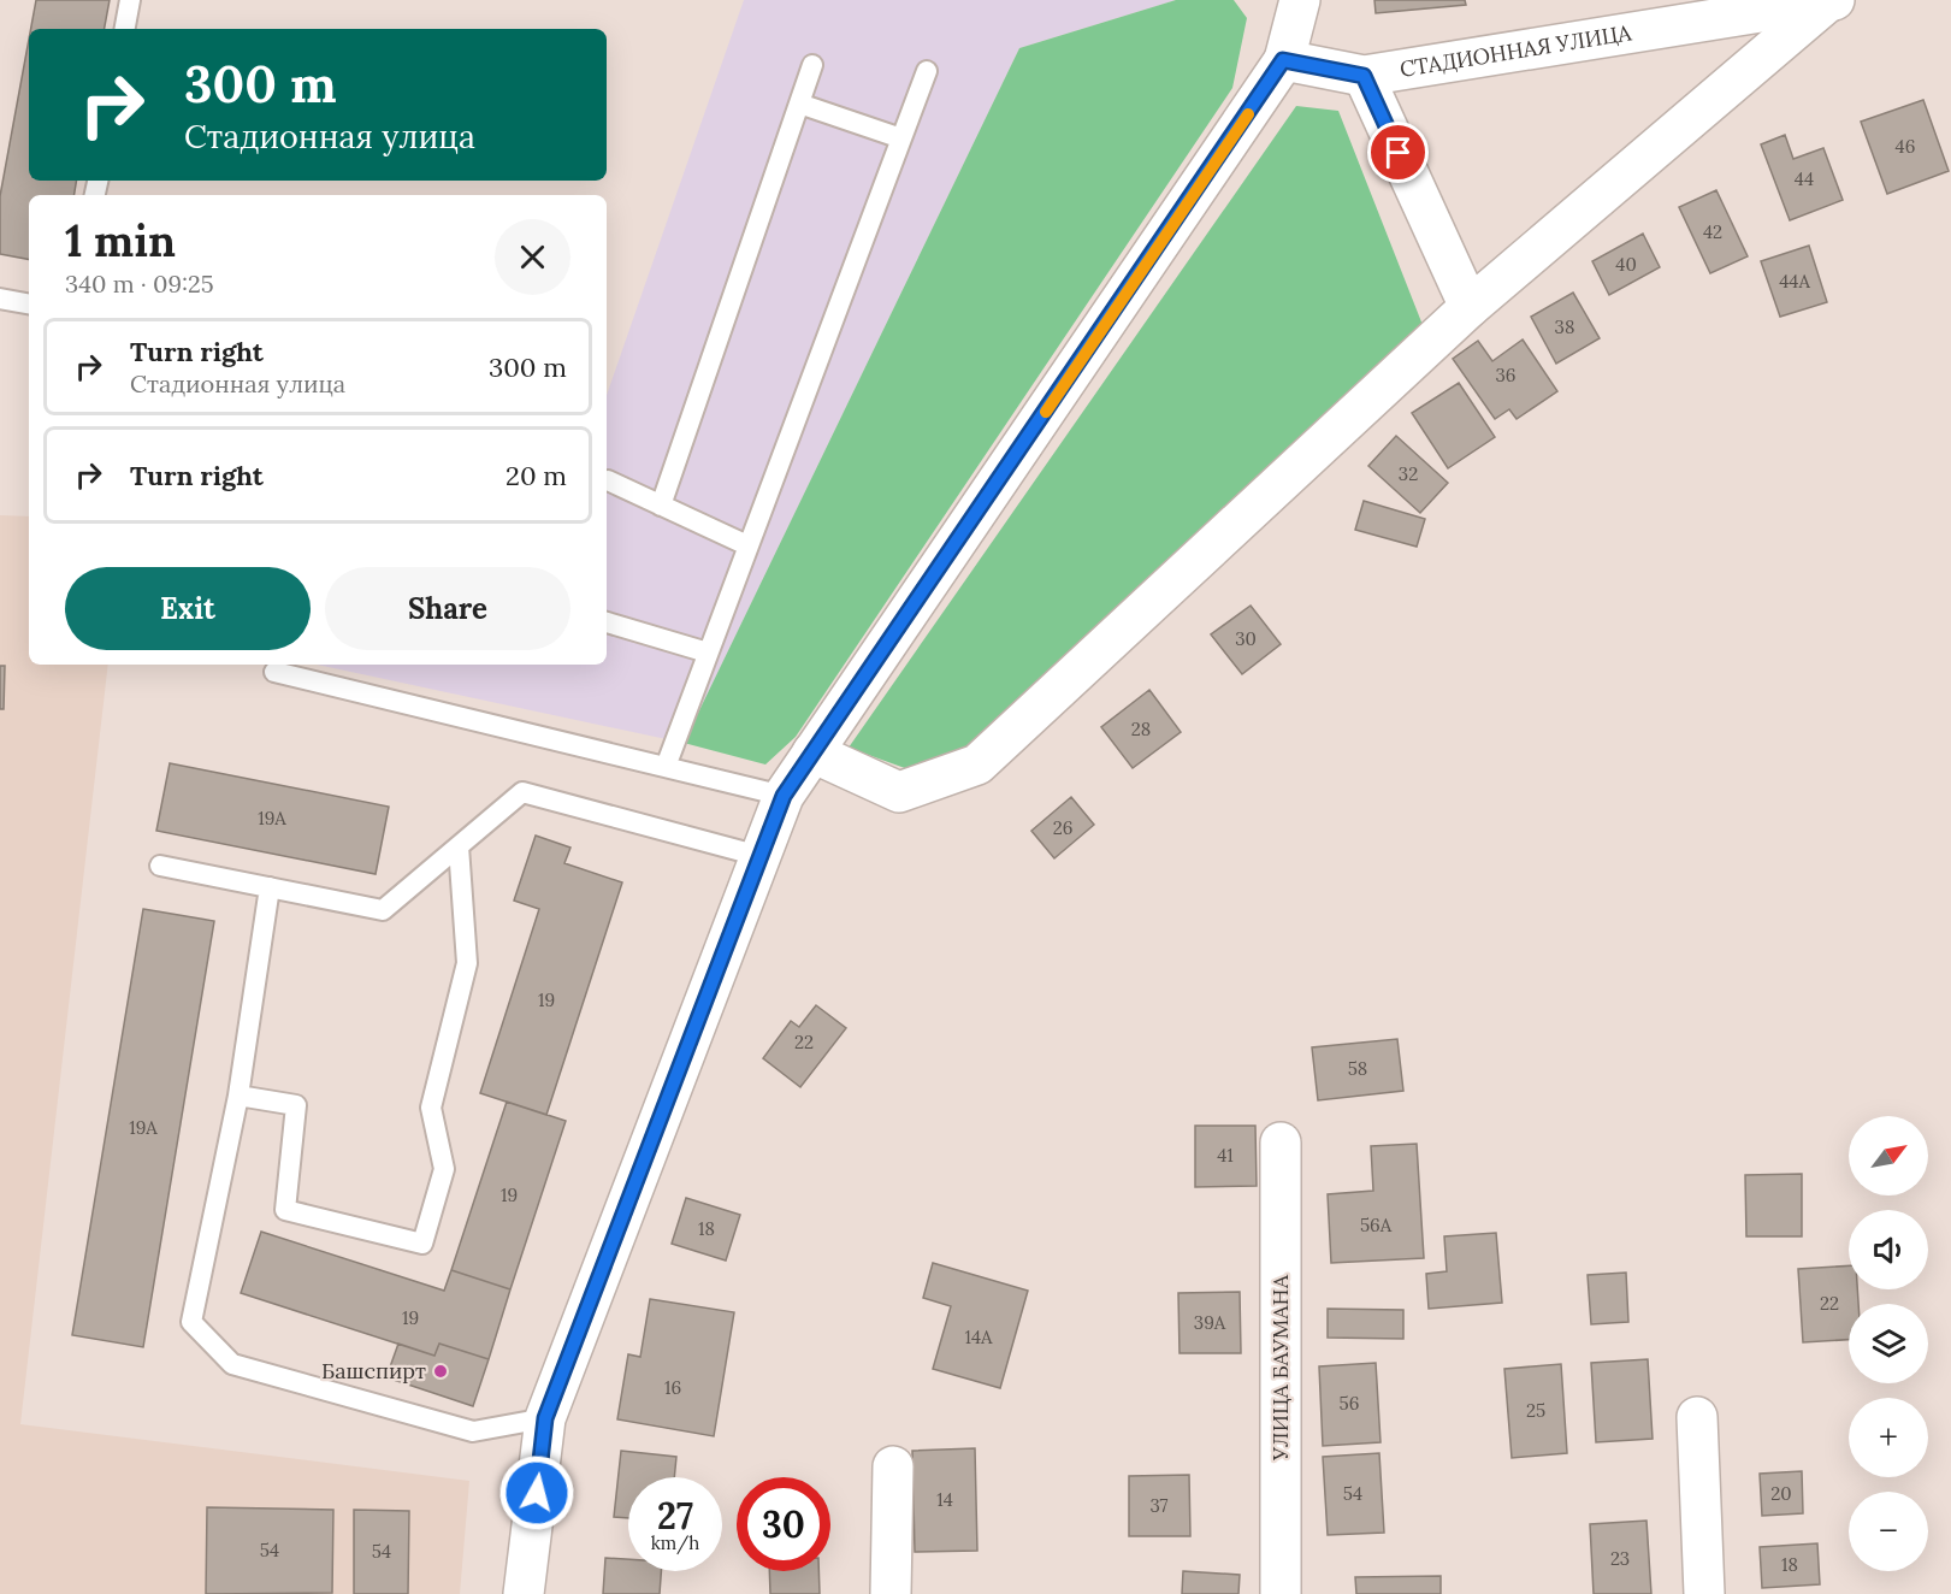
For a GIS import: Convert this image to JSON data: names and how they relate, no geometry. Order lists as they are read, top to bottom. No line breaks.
{"streets":{"street":["СТАДИОННАЯ УЛИЦА","УЛИЦА БАУМАНА"]},"places":["Башспирт"],"house_numbers":["46","44","42","40","44А","38","36","32","30","28","19А","26","19","22","58","19А","41","19","56А","18","22","19","39А","14А","16","56","25","54","20","14","37","54","54","23","18"],"north":"top right","page":{"turn":["300 m","Стадионная улица"],"heading":["1 min","340 m · 09:25"],"list":[{"name":"Turn right","note":"Стадионная улица","value":"300 m"},{"name":"Turn right","value":"20 m"}],"buttons":["Exit","Share"],"map_buttons":["+","−"],"speed":"27 km/h","limit":"30"}}
